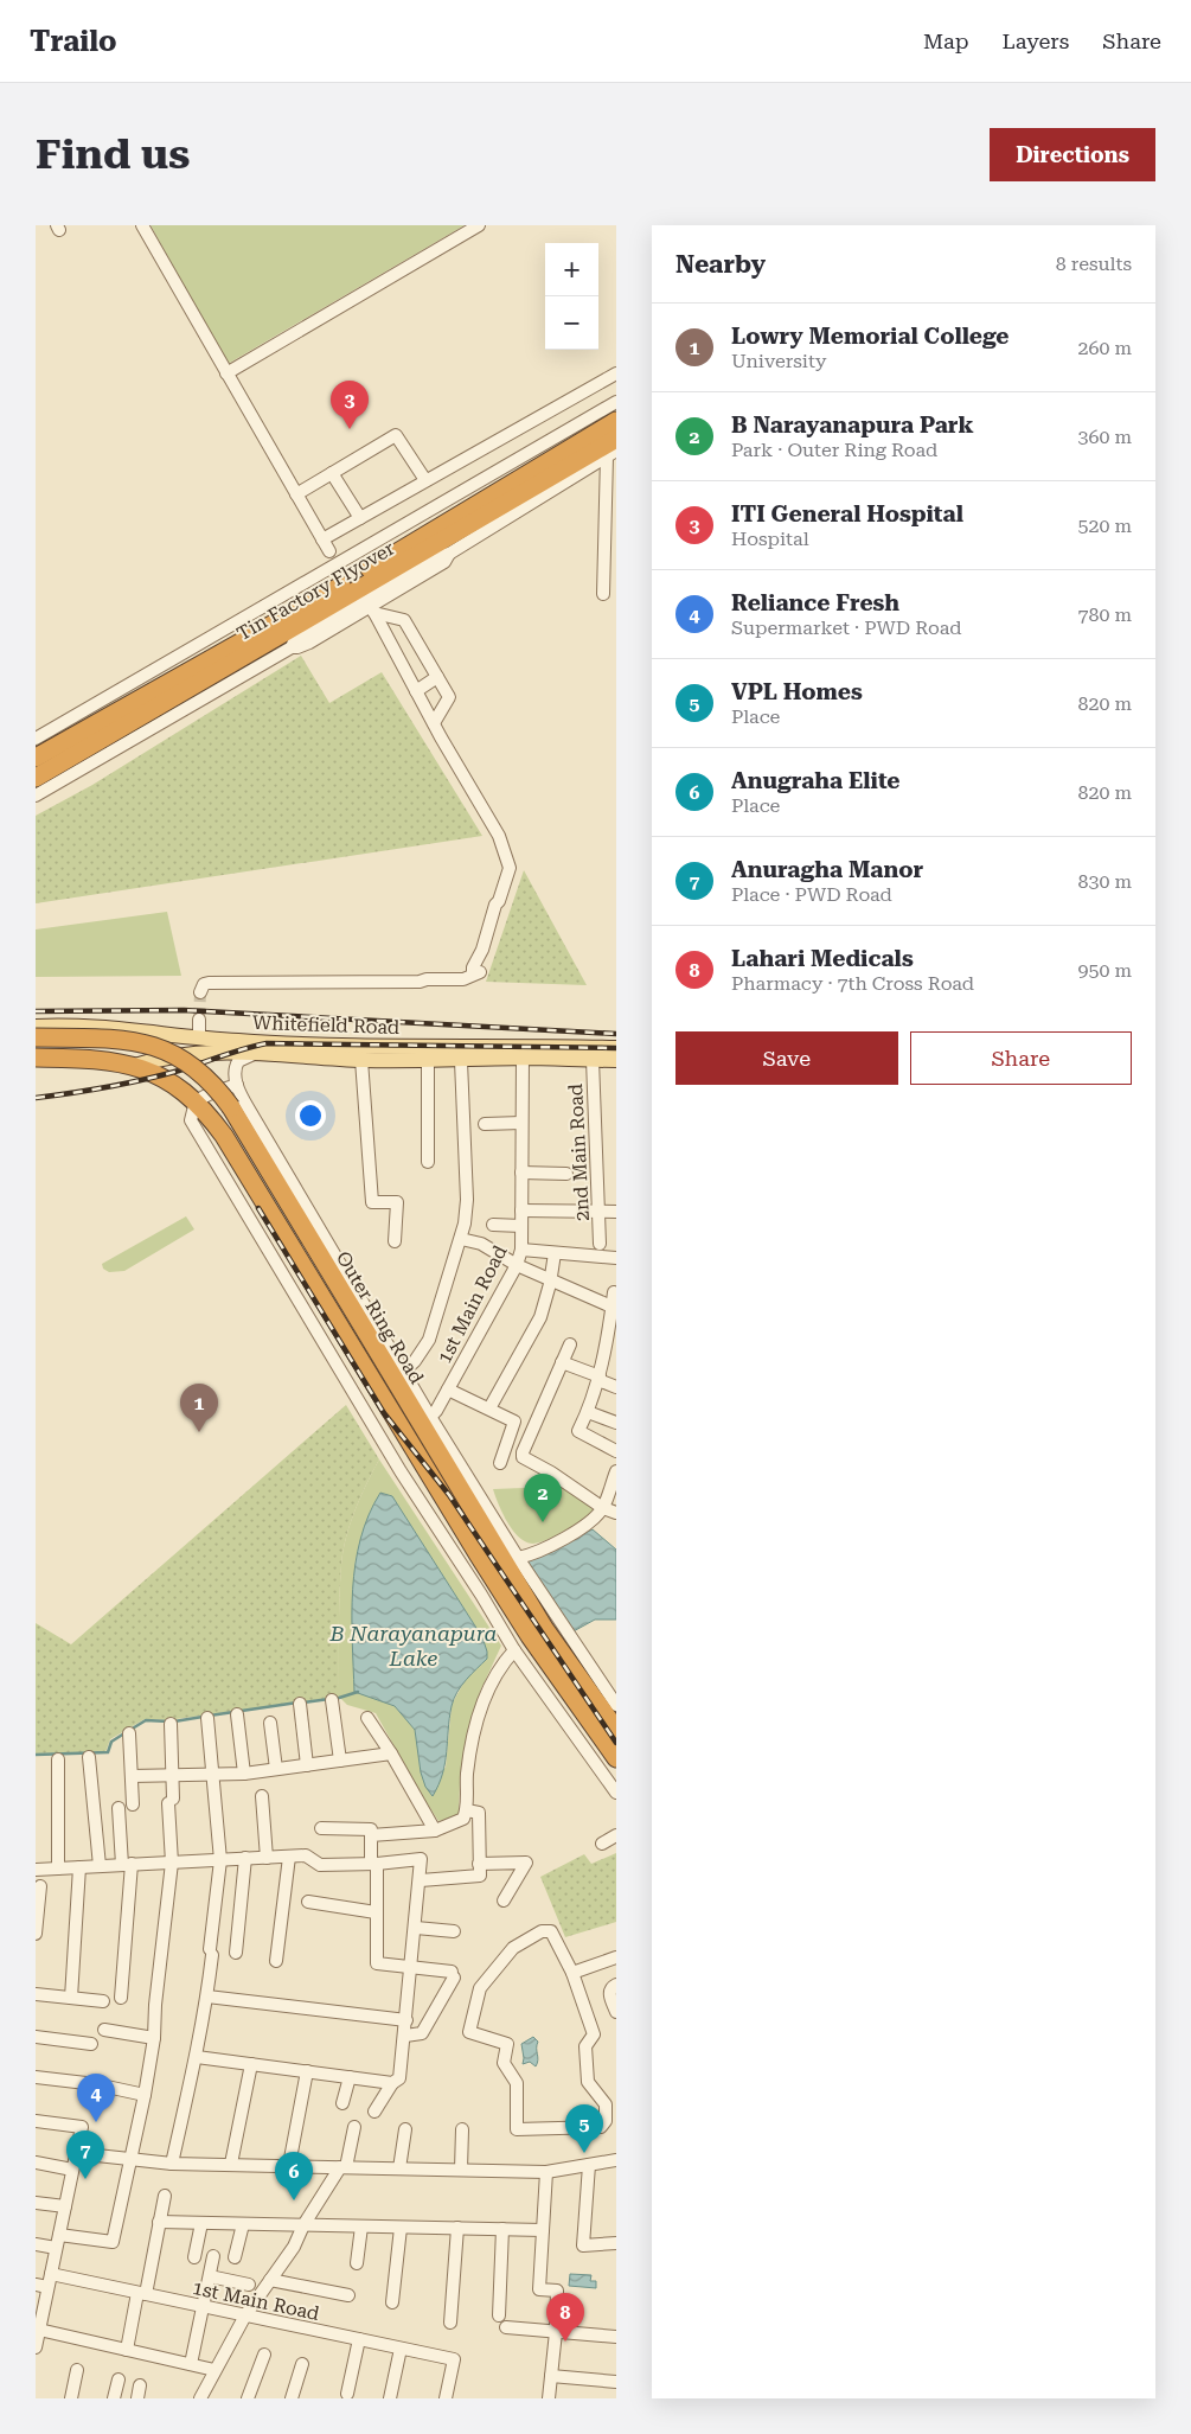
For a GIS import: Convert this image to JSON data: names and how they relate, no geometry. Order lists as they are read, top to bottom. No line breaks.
{"streets":{"highway":["Tin Factory Flyover","Outer Ring Road"],"main road":["Whitefield Road"],"street":["2nd Main Road","1st Main Road"]},"crossings":[["Whitefield Road","2nd Main Road"],["Whitefield Road","1st Main Road"],["Whitefield Road","Outer Ring Road"]],"water":["B Narayanapura Lake"],"page":{"header":"Trailo","nav":["Map","Layers","Share"],"buttons":["Directions",["Save","Share"]],"title":"Find us","heading":["Nearby","8 results"],"map_buttons":["+","−"],"list":[{"mark":"1","name":"Lowry Memorial College","note":"University","value":"260 m"},{"mark":"2","name":"B Narayanapura Park","note":"Park · Outer Ring Road","value":"360 m"},{"mark":"3","name":"ITI General Hospital","note":"Hospital","value":"520 m"},{"mark":"4","name":"Reliance Fresh","note":"Supermarket · PWD Road","value":"780 m"},{"mark":"5","name":"VPL Homes","note":"Place","value":"820 m"},{"mark":"6","name":"Anugraha Elite","note":"Place","value":"820 m"},{"mark":"7","name":"Anuragha Manor","note":"Place · PWD Road","value":"830 m"},{"mark":"8","name":"Lahari Medicals","note":"Pharmacy · 7th Cross Road","value":"950 m"}],"pins":["3","1","2","4","5","7","6","8"]}}
